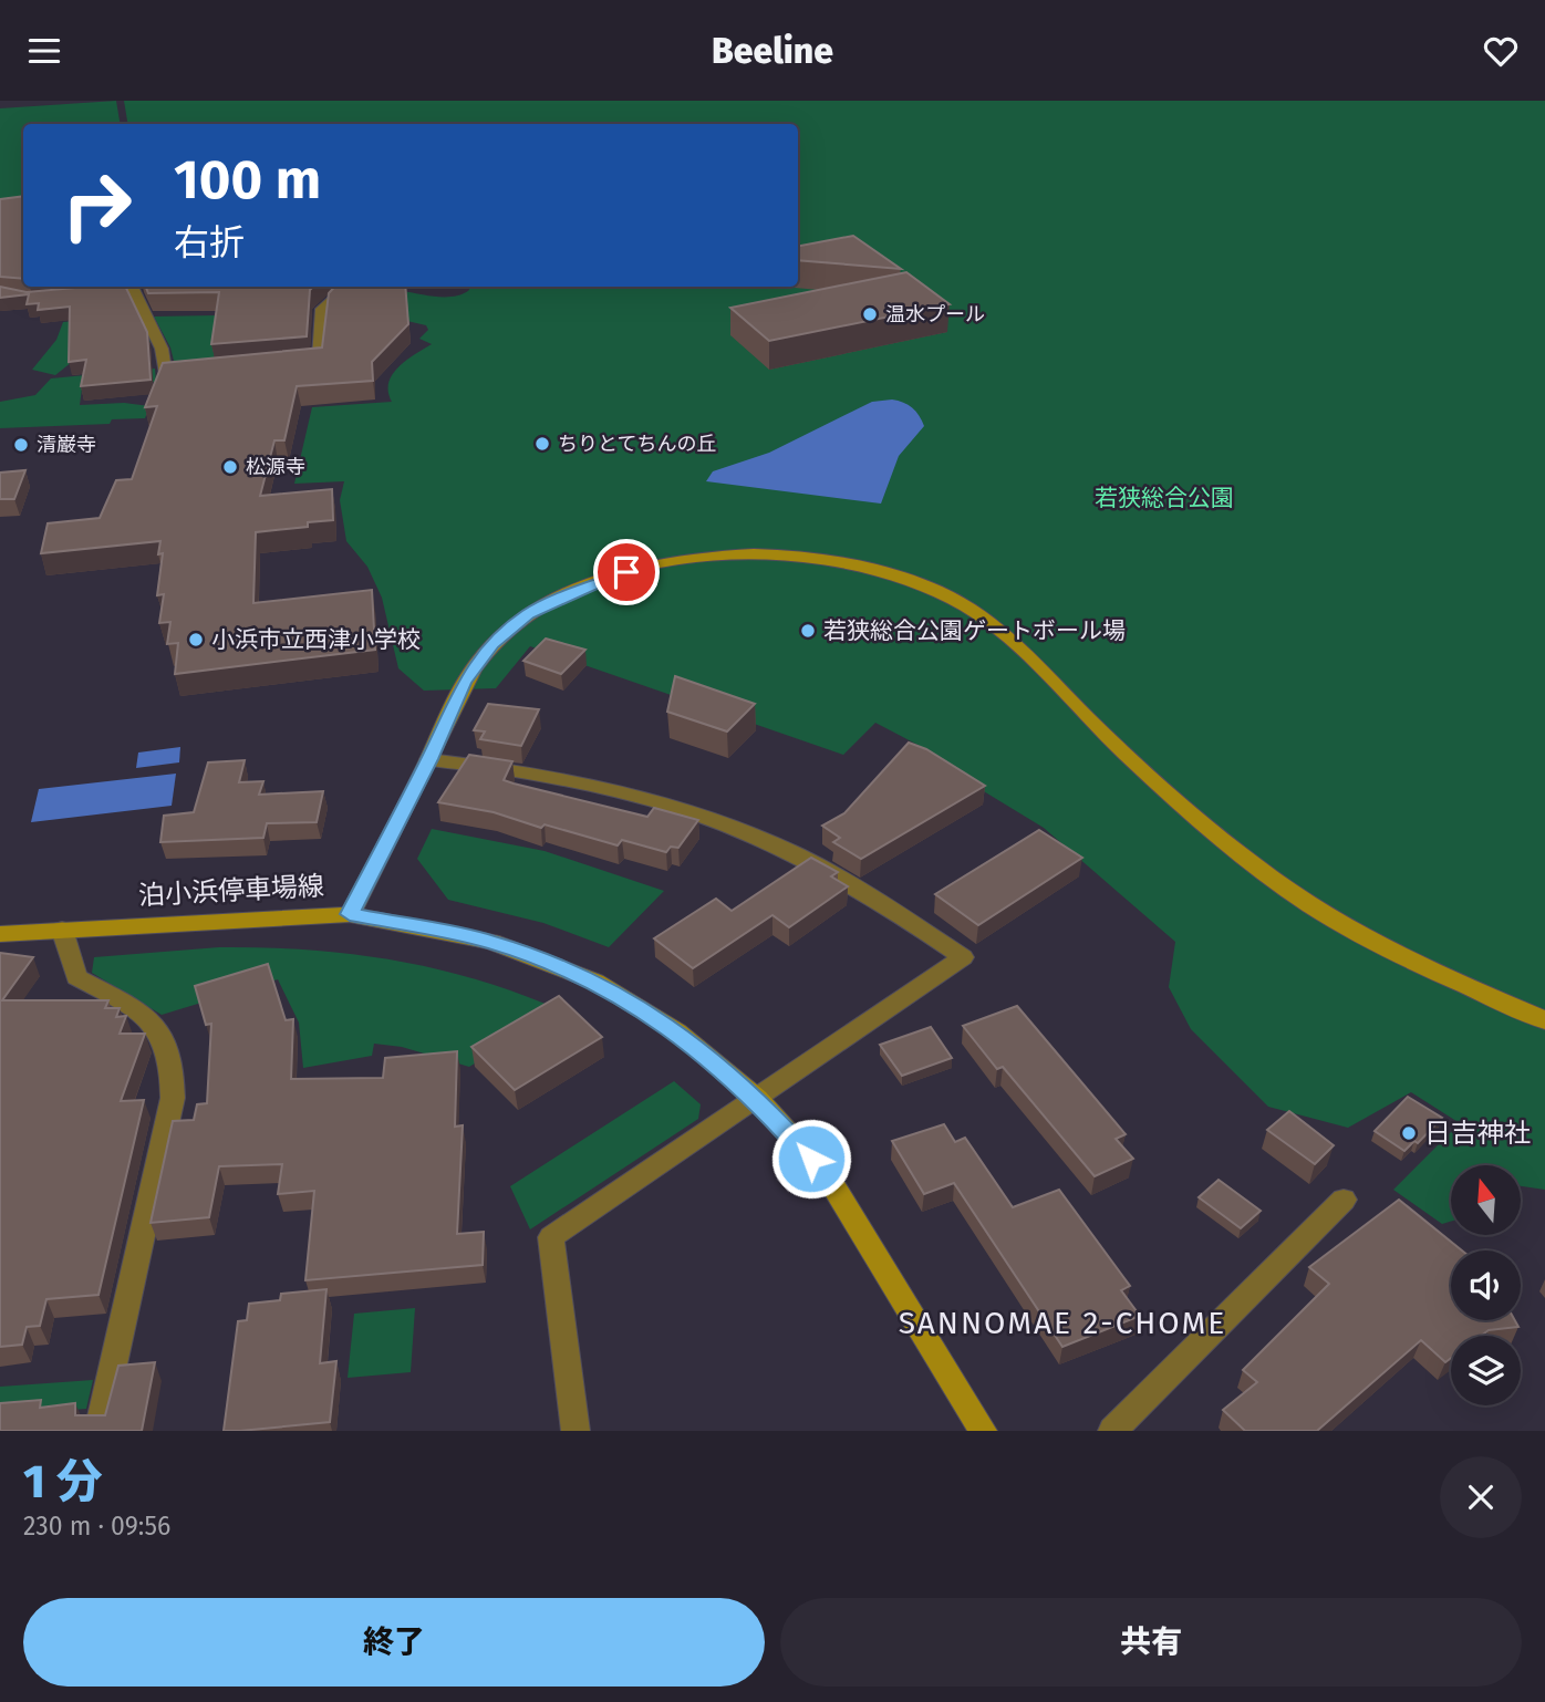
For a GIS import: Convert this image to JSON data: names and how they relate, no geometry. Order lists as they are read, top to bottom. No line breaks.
{"streets":{"street":["泊小浜停車場線"]},"districts":["SANNOMAE 2-CHOME"],"parks":["若狭総合公園"],"places":["温水プール","ちりとてちんの丘","清巌寺","松源寺","若狭総合公園ゲートボール場","小浜市立西津小学校","日吉神社"],"north":"top","page":{"header":"Beeline","turn":["100 m","右折"],"heading":["1 分","230 m · 09:56"],"buttons":["終了","共有"]}}
